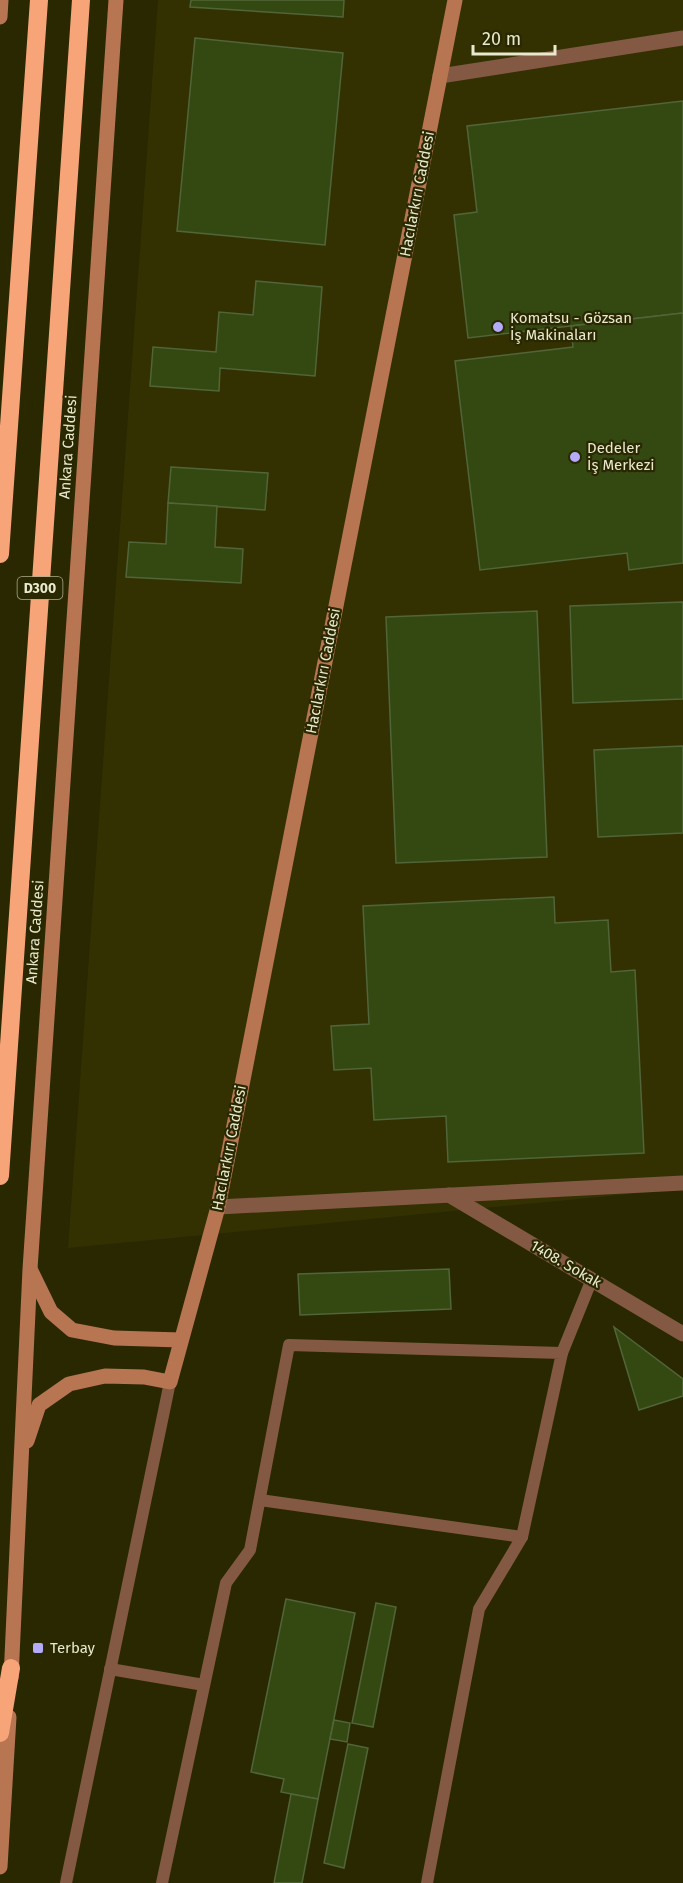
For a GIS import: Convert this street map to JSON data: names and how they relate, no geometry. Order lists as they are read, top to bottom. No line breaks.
{"streets":{"highway":["Ankara Caddesi","D300"],"main road":["Hacılarkırı Caddesi"],"street":["1408. Sokak"]},"places":{"other":["Komatsu - Gözsan İş Makinaları","Dedeler İş Merkezi"],"transit":["Terbay"]},"scale_bar":"20 m"}
